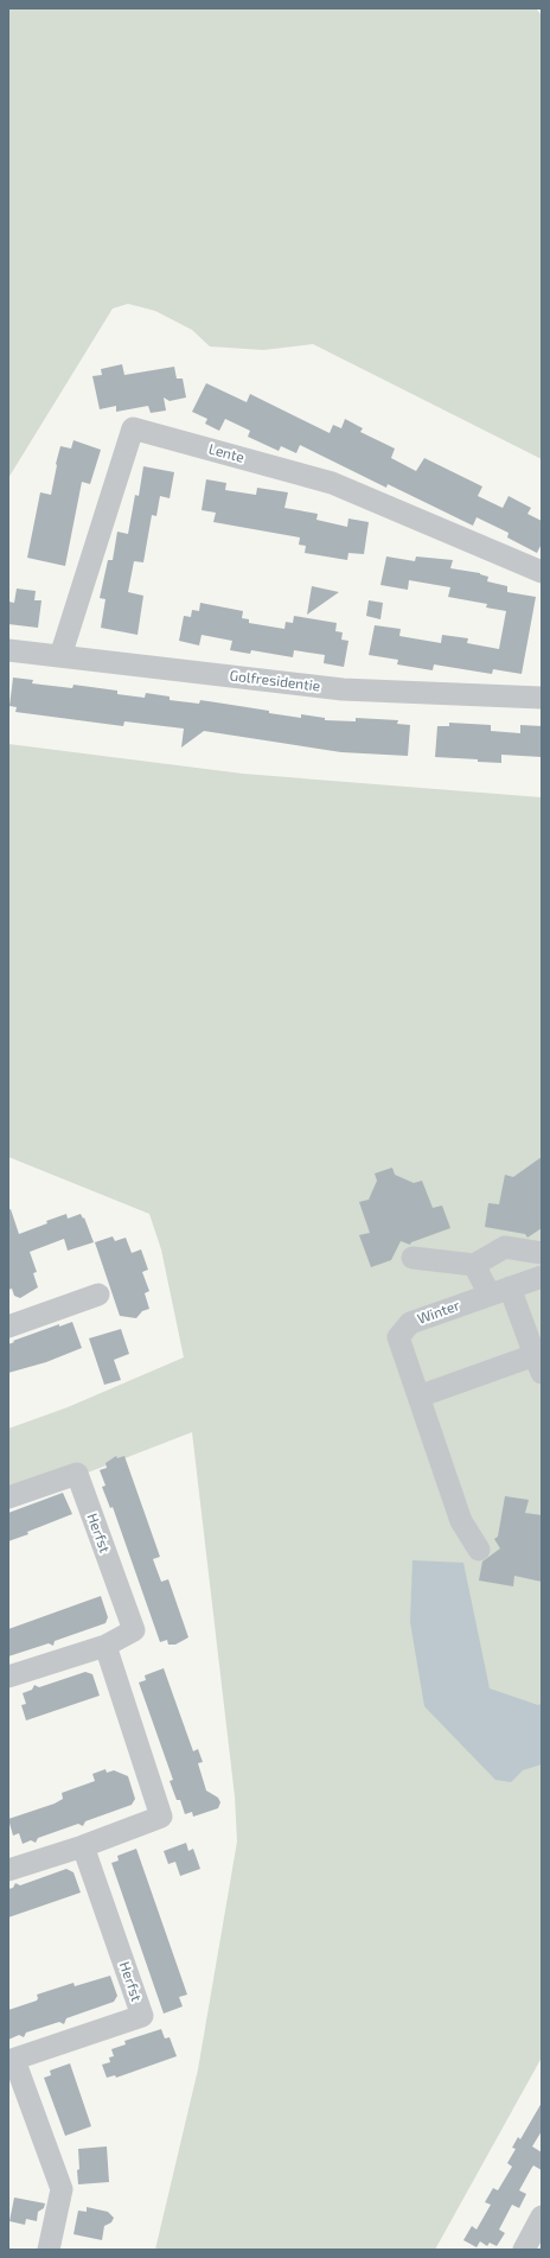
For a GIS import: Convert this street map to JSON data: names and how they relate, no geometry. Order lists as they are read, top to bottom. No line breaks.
{"streets":{"street":["Lente","Golfresidentie","Winter","Herfst"]},"crossings":[["Lente","Golfresidentie"]]}
